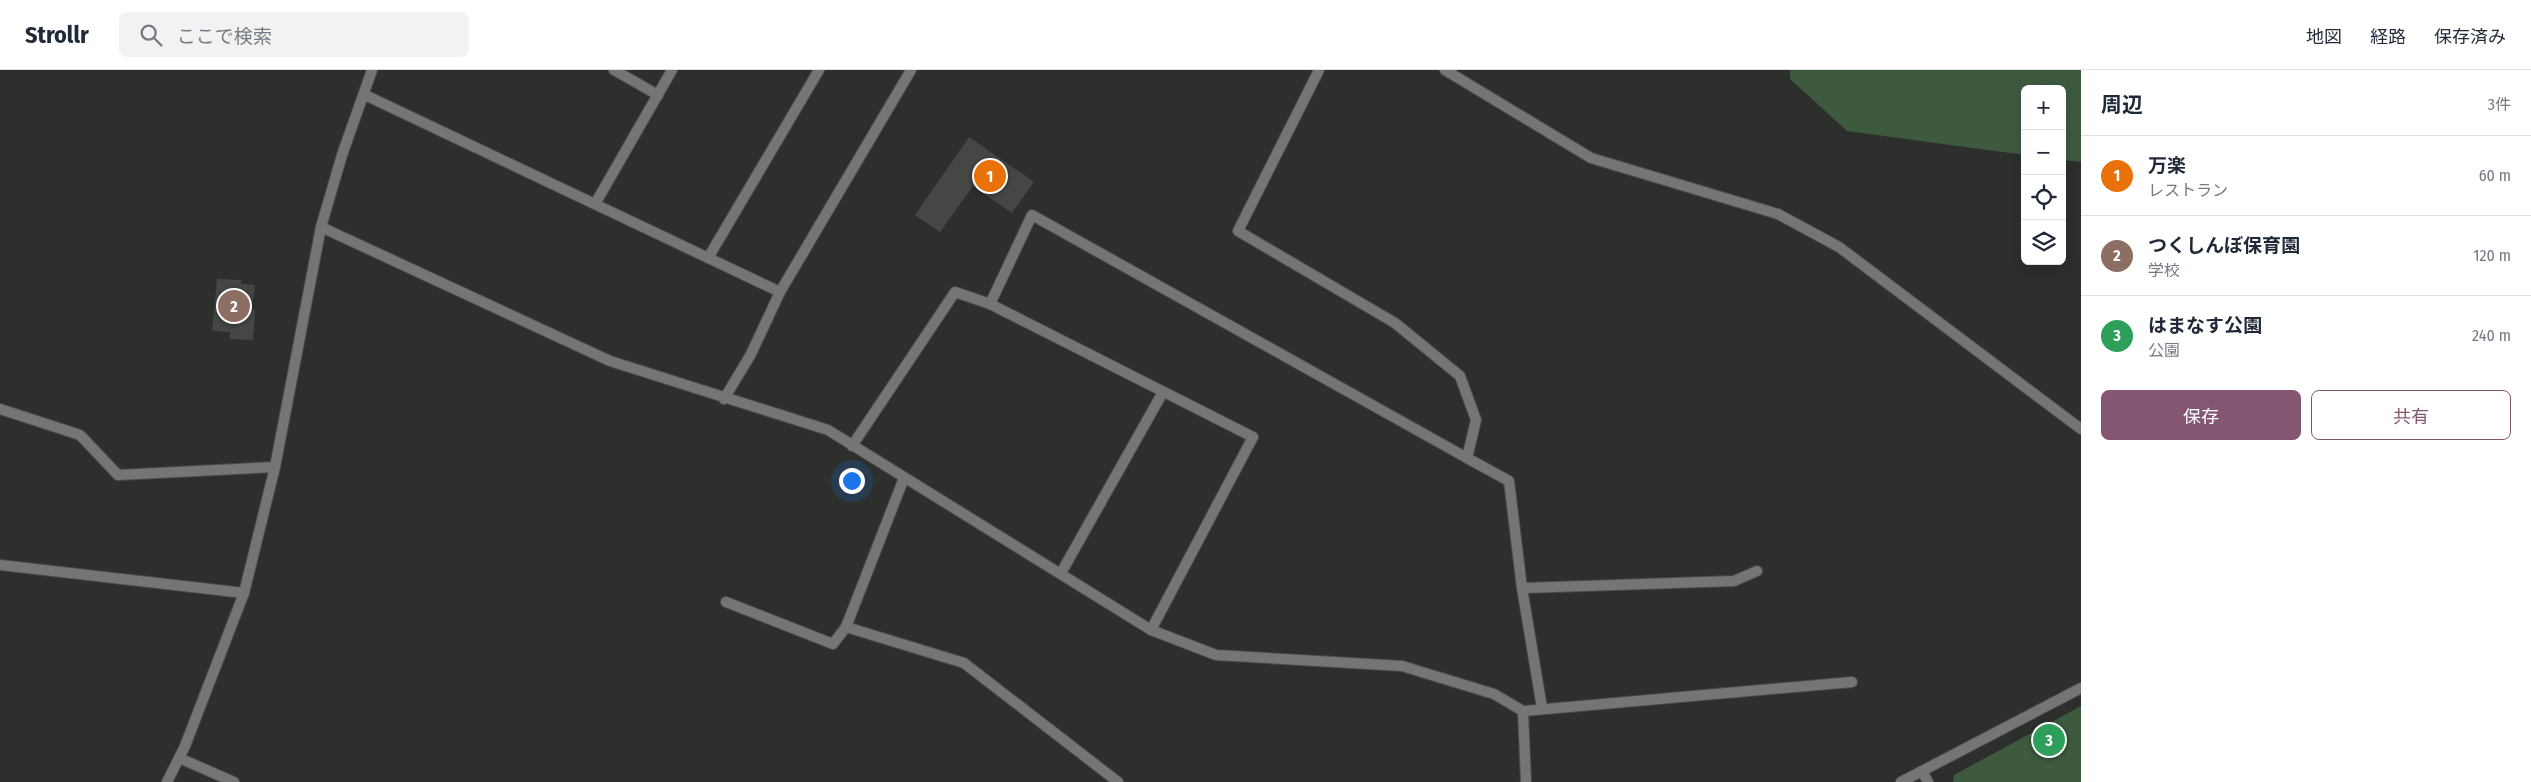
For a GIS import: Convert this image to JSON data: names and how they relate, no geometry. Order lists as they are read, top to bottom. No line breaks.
{"page":{"header":"Strollr","search":"ここで検索","nav":["地図","経路","保存済み"],"heading":["周辺","3件"],"map_buttons":["+","−"],"list":[{"mark":"1","name":"万楽","note":"レストラン","value":"60 m"},{"mark":"2","name":"つくしんぼ保育園","note":"学校","value":"120 m"},{"mark":"3","name":"はまなす公園","note":"公園","value":"240 m"}],"pins":["1","2","3"],"buttons":["保存","共有"]}}
